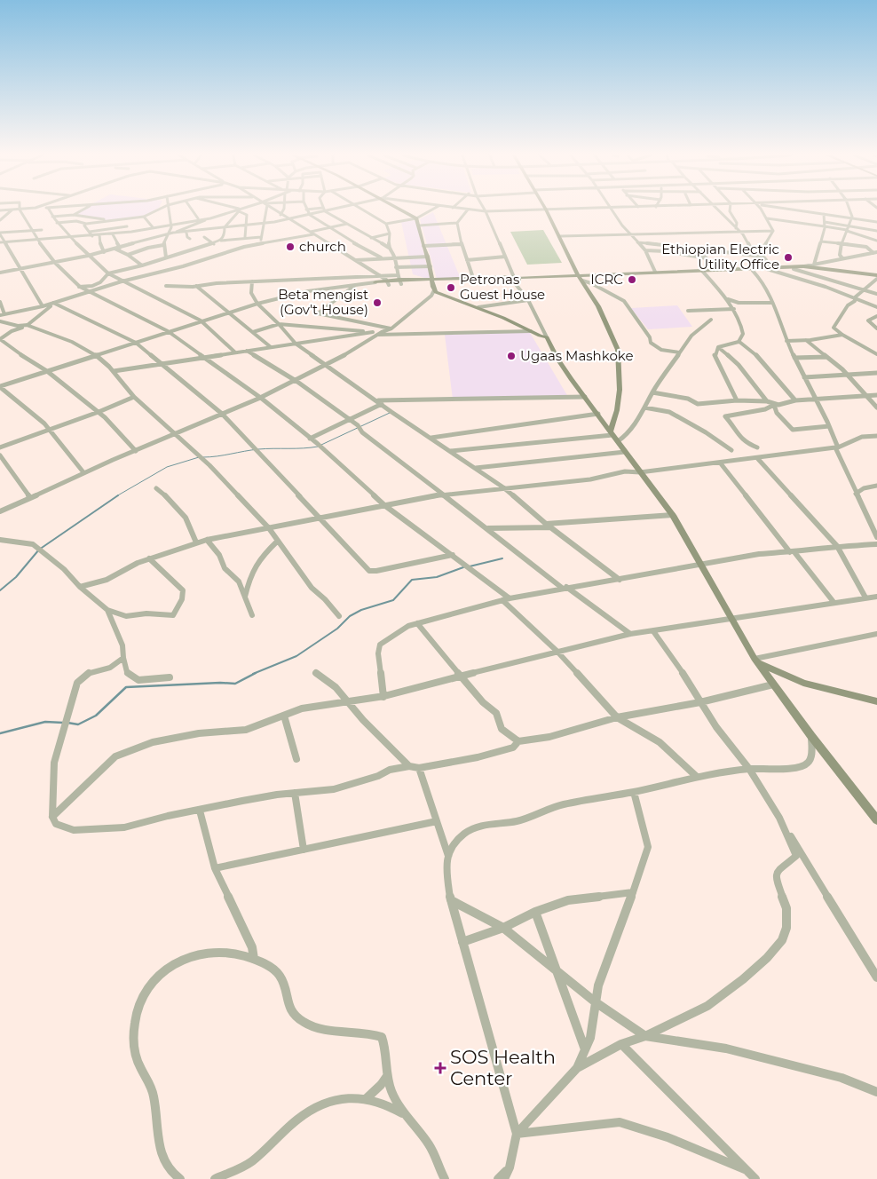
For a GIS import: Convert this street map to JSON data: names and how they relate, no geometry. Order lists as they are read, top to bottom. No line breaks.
{"places":{"other":["church","Ethiopian Electric Utility Office","ICRC","Petronas Guest House","Beta mengist (Gov't House)","Ugaas Mashkoke"],"health":["SOS Health Center"]}}
